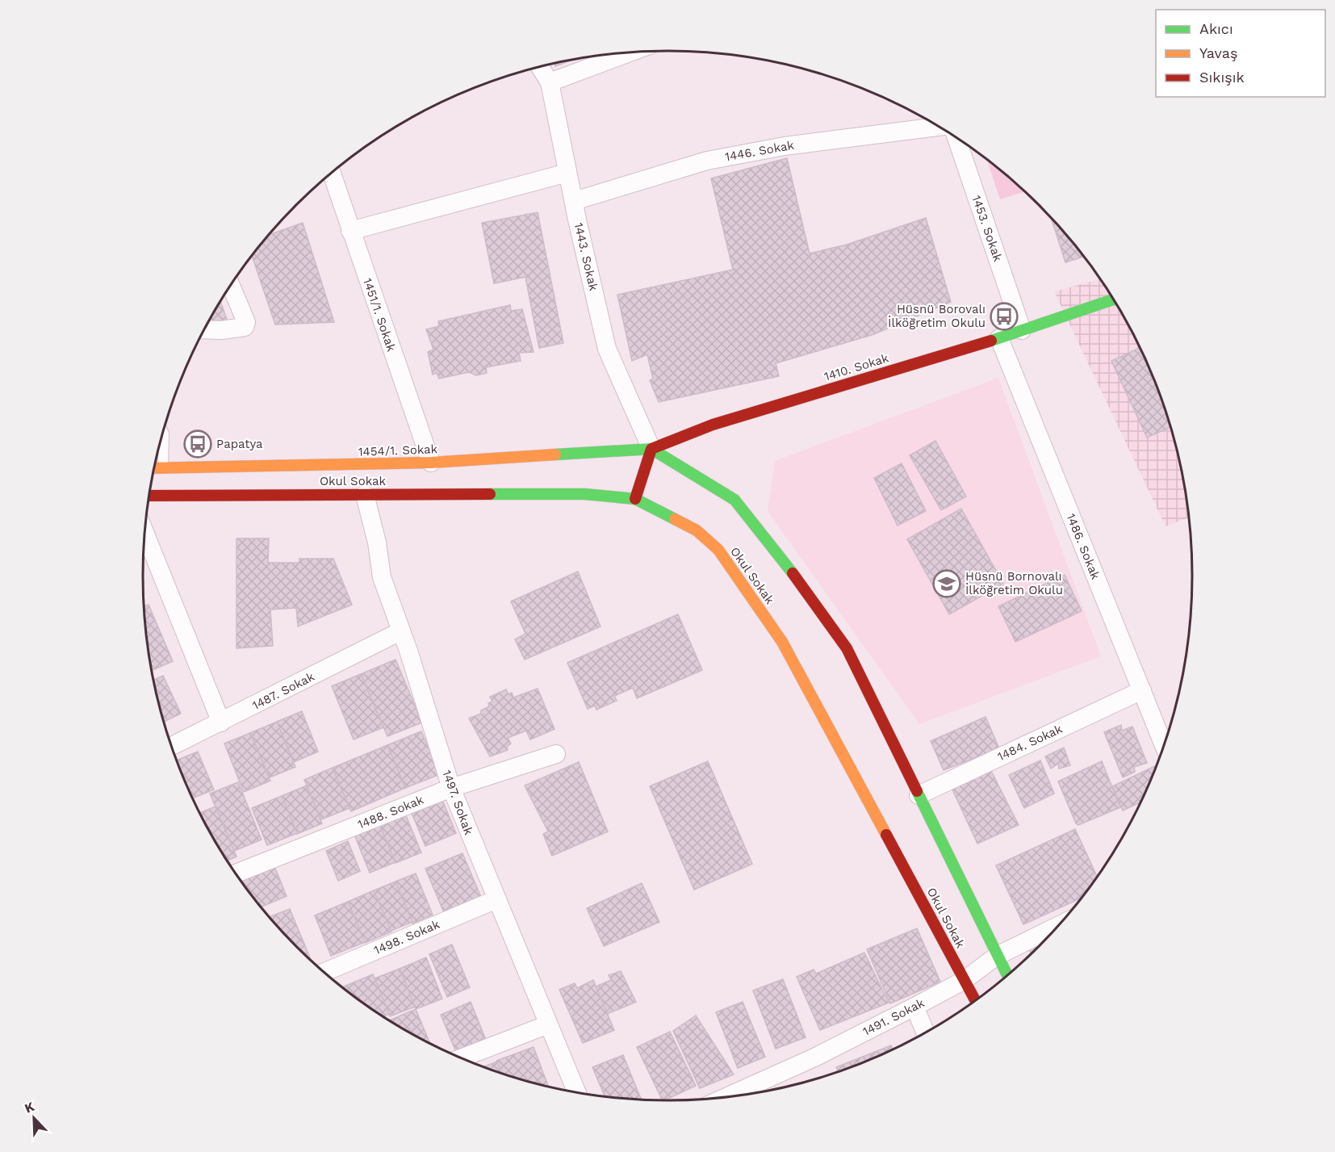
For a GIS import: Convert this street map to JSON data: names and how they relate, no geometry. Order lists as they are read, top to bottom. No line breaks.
{"streets":{"main road":["1410. Sokak","1454/1. Sokak","Okul Sokak"],"street":["1446. Sokak","1453. Sokak","1443. Sokak","1451/1. Sokak","1486. Sokak","1487. Sokak","1484. Sokak","1497. Sokak","1488. Sokak","1498. Sokak","1491. Sokak"]},"crossings":[["1446. Sokak","1443. Sokak"],["1453. Sokak","1410. Sokak"],["1443. Sokak","1410. Sokak"],["1443. Sokak","1454/1. Sokak"],["1451/1. Sokak","1454/1. Sokak"],["1410. Sokak","1454/1. Sokak"],["1410. Sokak","1486. Sokak"],["Okul Sokak","1497. Sokak"],["Okul Sokak","1491. Sokak"],["1486. Sokak","1484. Sokak"],["1487. Sokak","1497. Sokak"],["1497. Sokak","1488. Sokak"],["1497. Sokak","1498. Sokak"]],"places":{"bus stop":["Hüsnü Borovalı İlköğretim Okulu","Papatya"],"school or university":["Hüsnü Bornovalı İlköğretim Okulu"]},"legend":["Akıcı","Yavaş","Sıkışık"],"north":"top left"}
